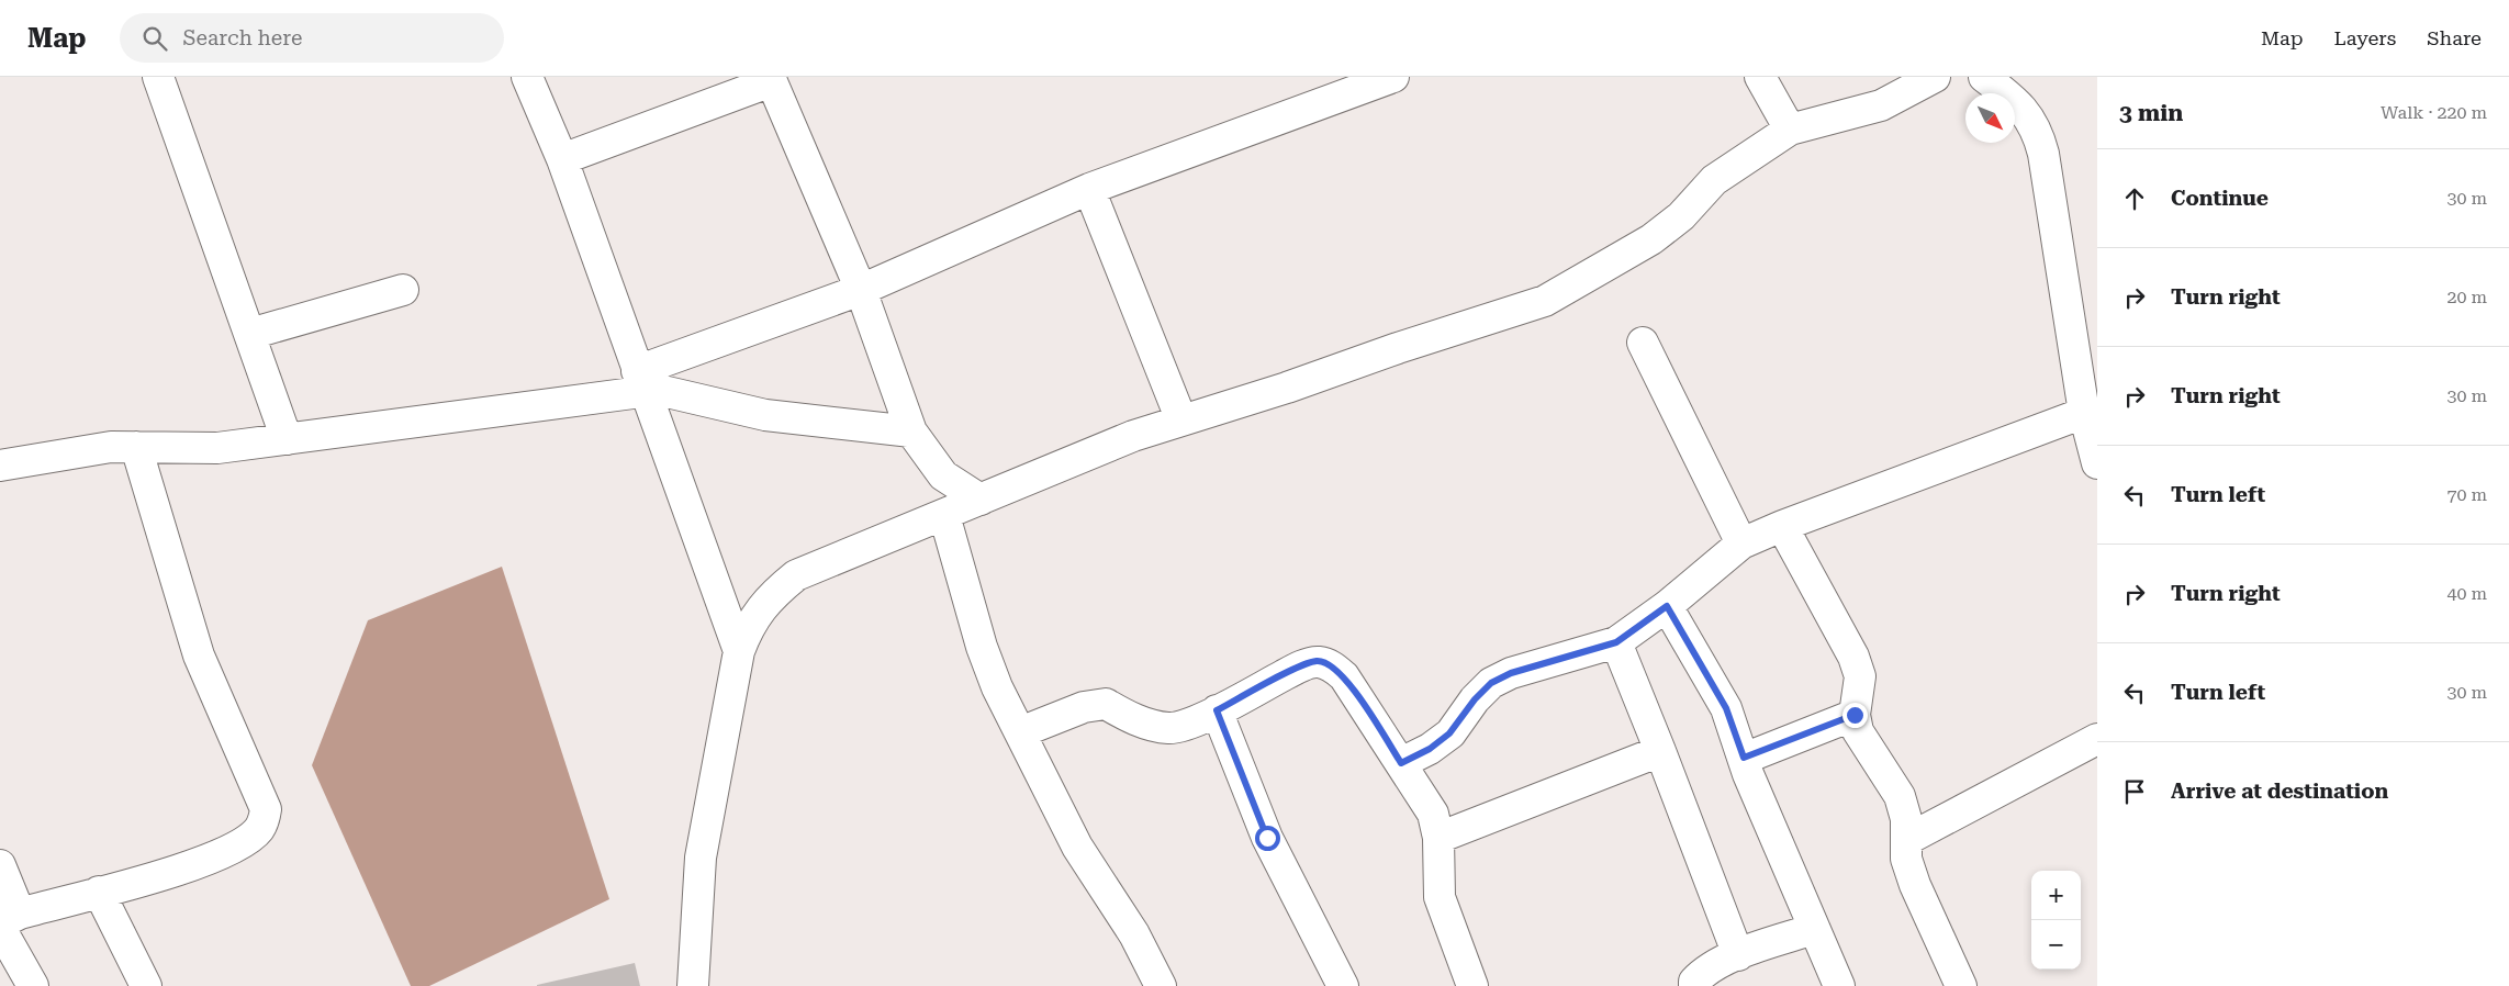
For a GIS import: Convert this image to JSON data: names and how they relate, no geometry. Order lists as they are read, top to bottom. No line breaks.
{"north":"bottom right","page":{"header":"Map","search":"Search here","nav":["Map","Layers","Share"],"heading":["3 min","Walk · 220 m"],"list":[["Continue","30 m"],["Turn right","20 m"],["Turn right","30 m"],["Turn left","70 m"],["Turn right","40 m"],["Turn left","30 m"],"Arrive at destination"],"map_buttons":["+","−"]}}
